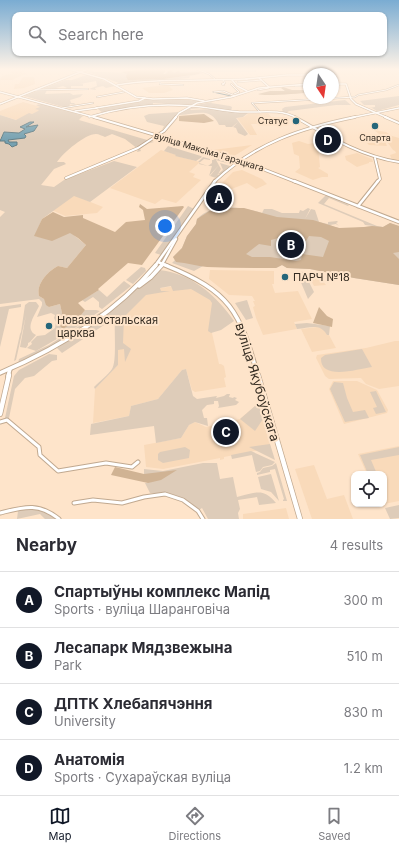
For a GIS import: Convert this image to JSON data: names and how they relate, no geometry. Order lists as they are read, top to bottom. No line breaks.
{"streets":{"main road":["вуліца Максіма Гарэцкага","вуліца Якубоўскага"]},"places":["Статус","Спарта","ПАРЧ №18","Новаапостальская царква"],"north":"bottom","page":{"search":"Search here","pins":["D","A","B","C"],"heading":["Nearby","4 results"],"list":[{"mark":"A","name":"Спартыўны комплекс Мапід","note":"Sports · вуліца Шаранговіча","value":"300 m"},{"mark":"B","name":"Лесапарк Мядзвежына","note":"Park","value":"510 m"},{"mark":"C","name":"ДПТК Хлебапячэння","note":"University","value":"830 m"},{"mark":"D","name":"Анатомія","note":"Sports · Сухараўская вуліца","value":"1.2 km"}],"nav":["Map","Directions","Saved"]}}
